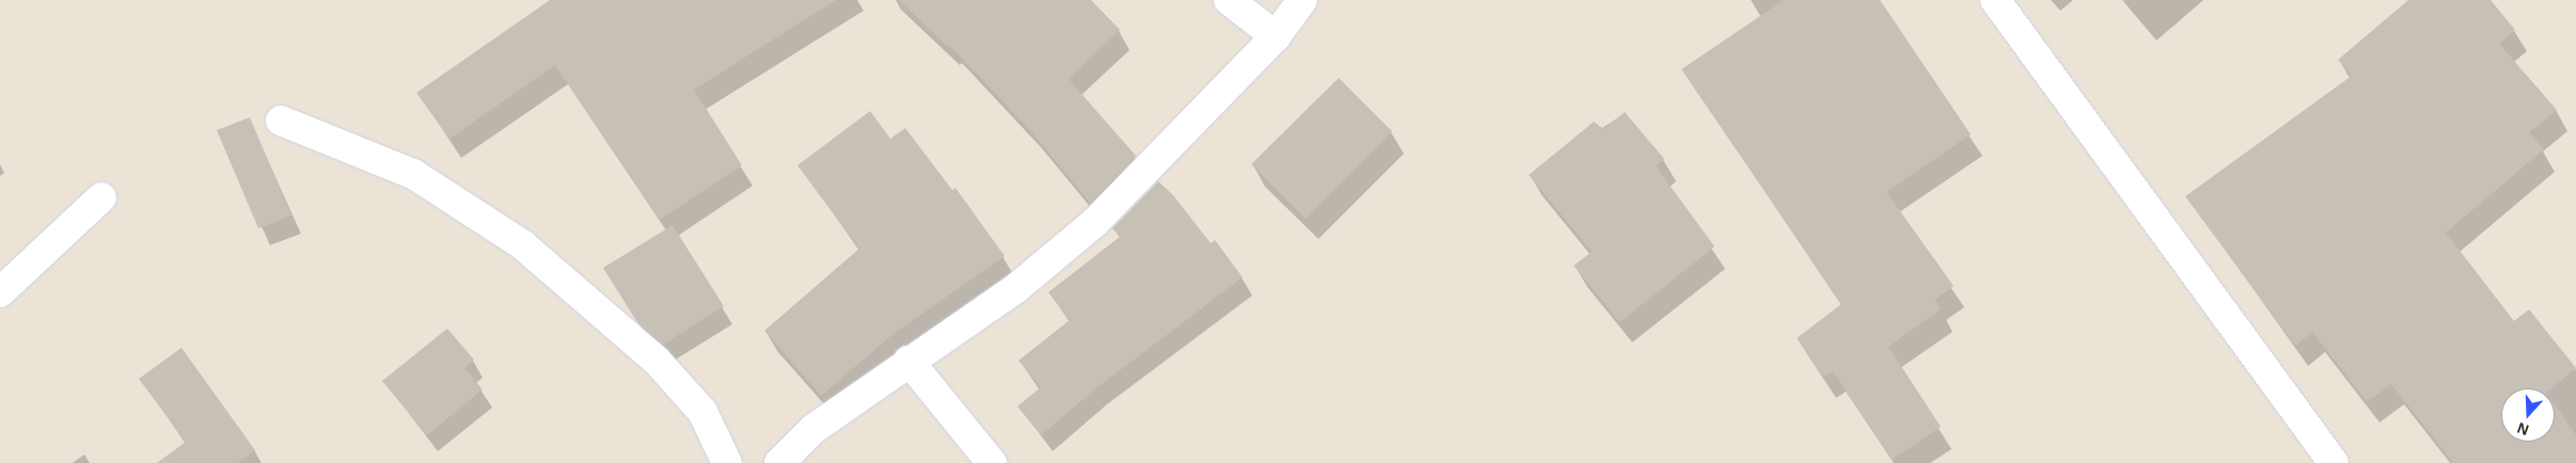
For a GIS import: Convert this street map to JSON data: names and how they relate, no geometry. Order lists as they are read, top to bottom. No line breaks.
{"north":"bottom"}
